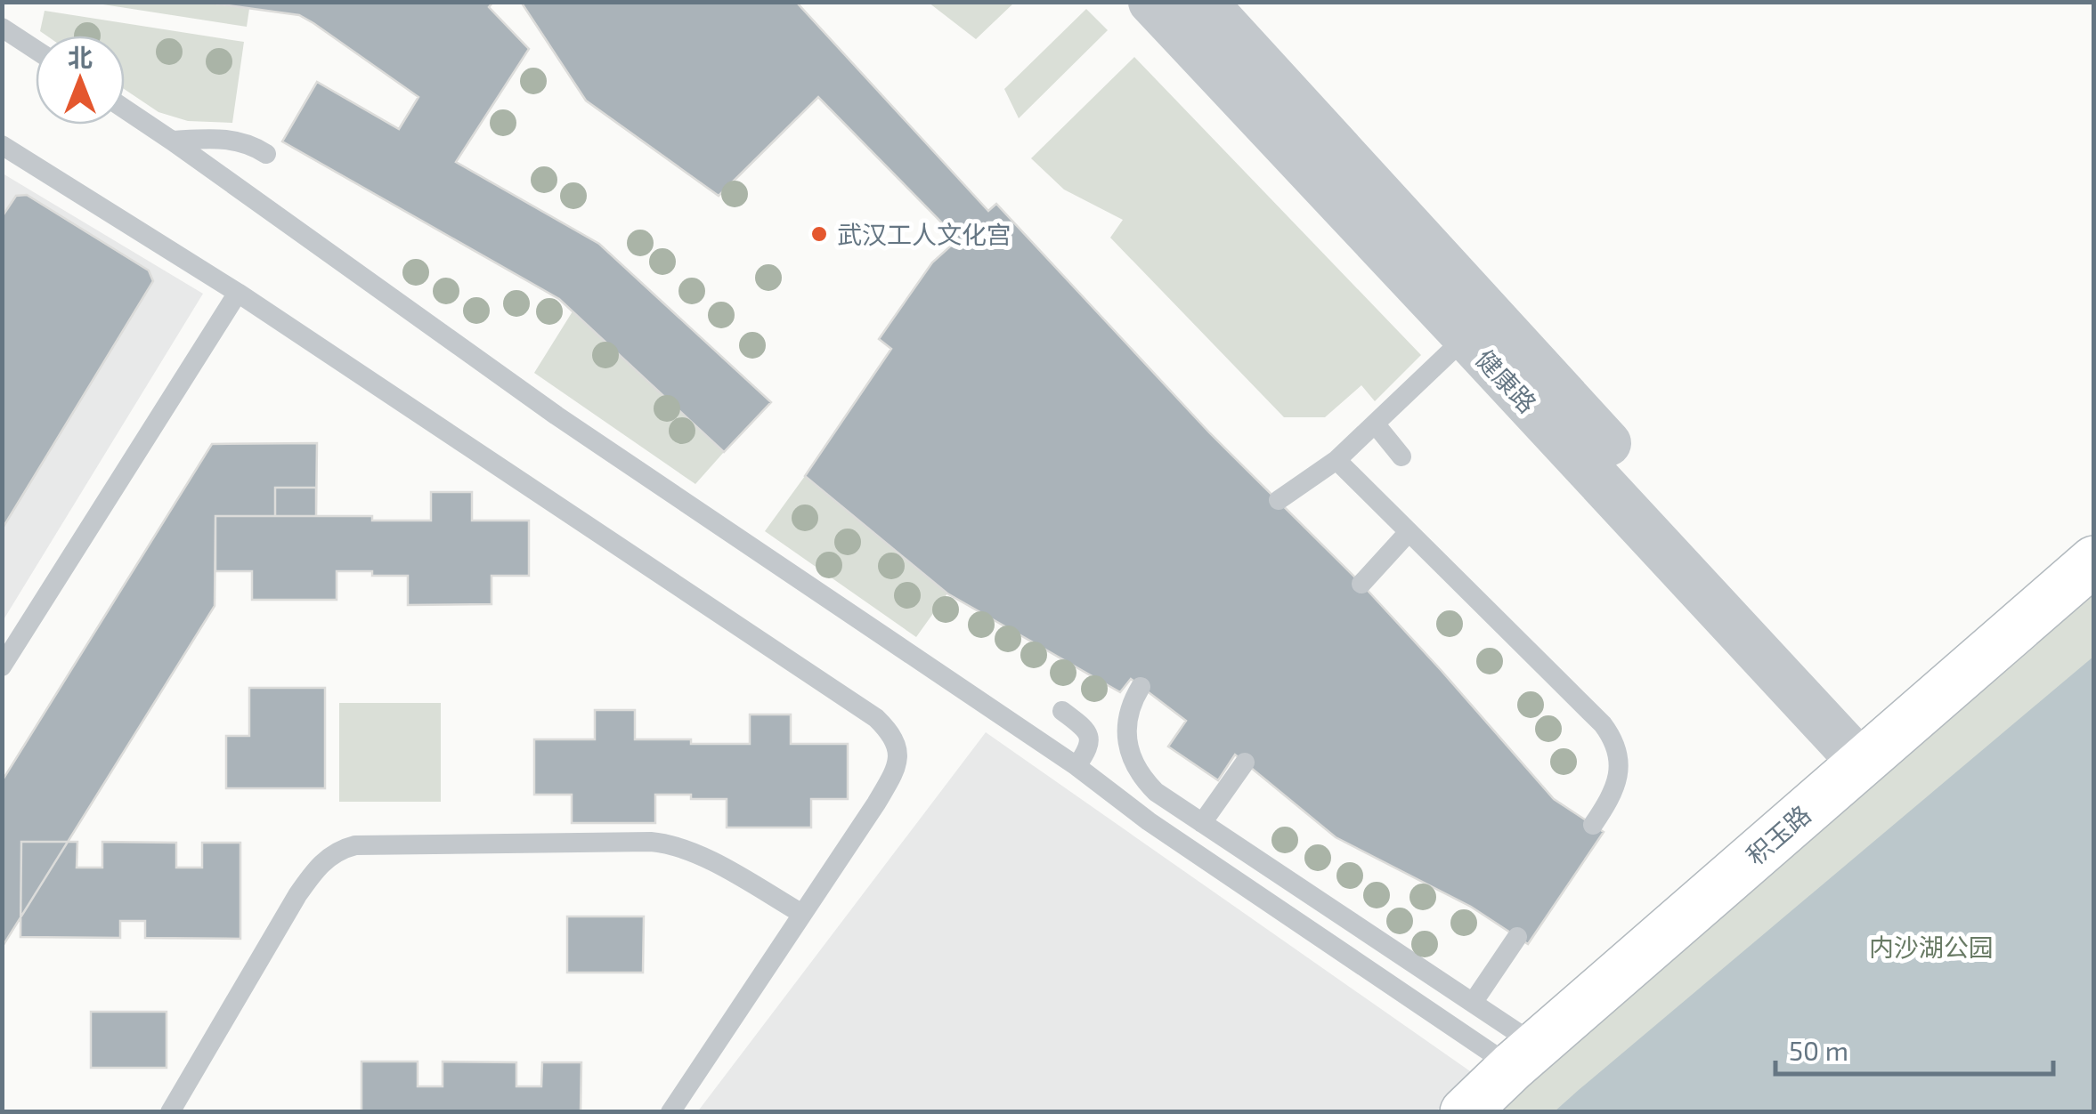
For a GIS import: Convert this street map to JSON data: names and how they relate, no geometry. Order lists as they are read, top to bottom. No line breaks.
{"streets":{"main road":["积玉路"],"street":["健康路"]},"crossings":[["健康路","积玉路"]],"parks":["内沙湖公园"],"places":["武汉工人文化宫"],"scale_bar":"50 m","north":"top"}
